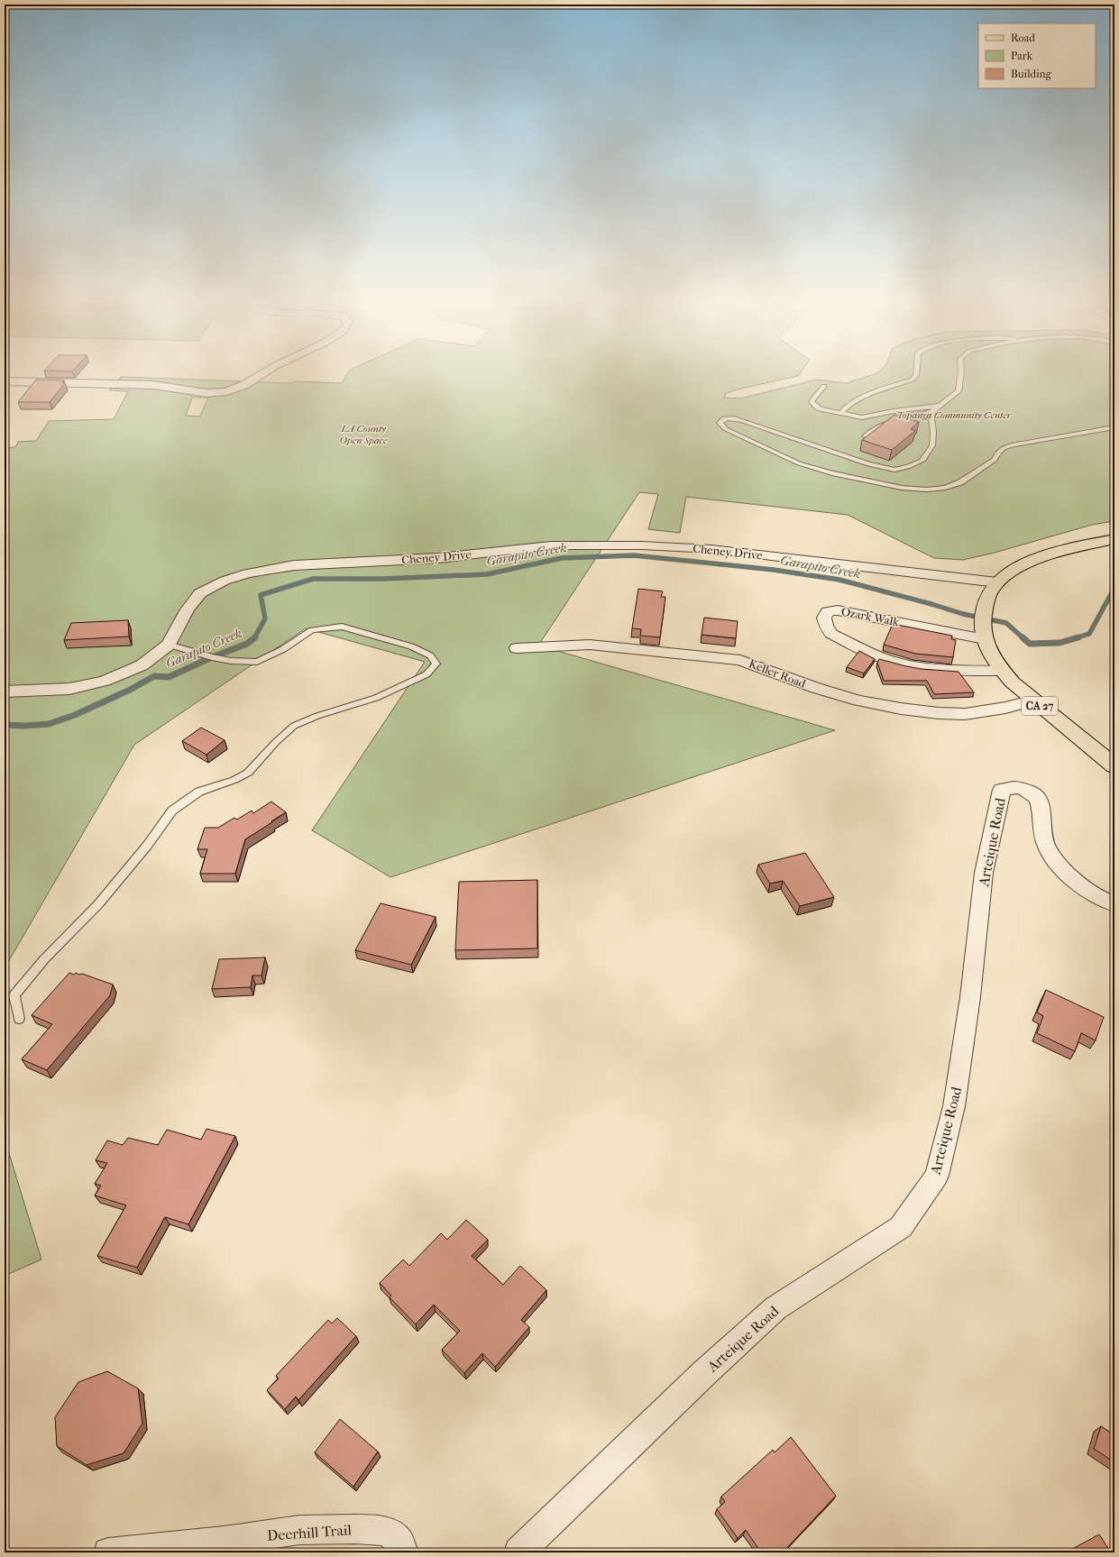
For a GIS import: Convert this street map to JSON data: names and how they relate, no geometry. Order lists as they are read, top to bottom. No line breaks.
{"streets":{"main road":["CA 27"],"street":["Cheney Drive","Ozark Walk","Keller Road","Arteique Road","Deerhill Trail"]},"crossings":[["Cheney Drive","CA 27"],["Ozark Walk","CA 27"],["Keller Road","CA 27"]],"water":["Garapito Creek"],"parks":["Topanga Community Center","LA County Open Space"],"legend":["Road","Park","Building"]}
